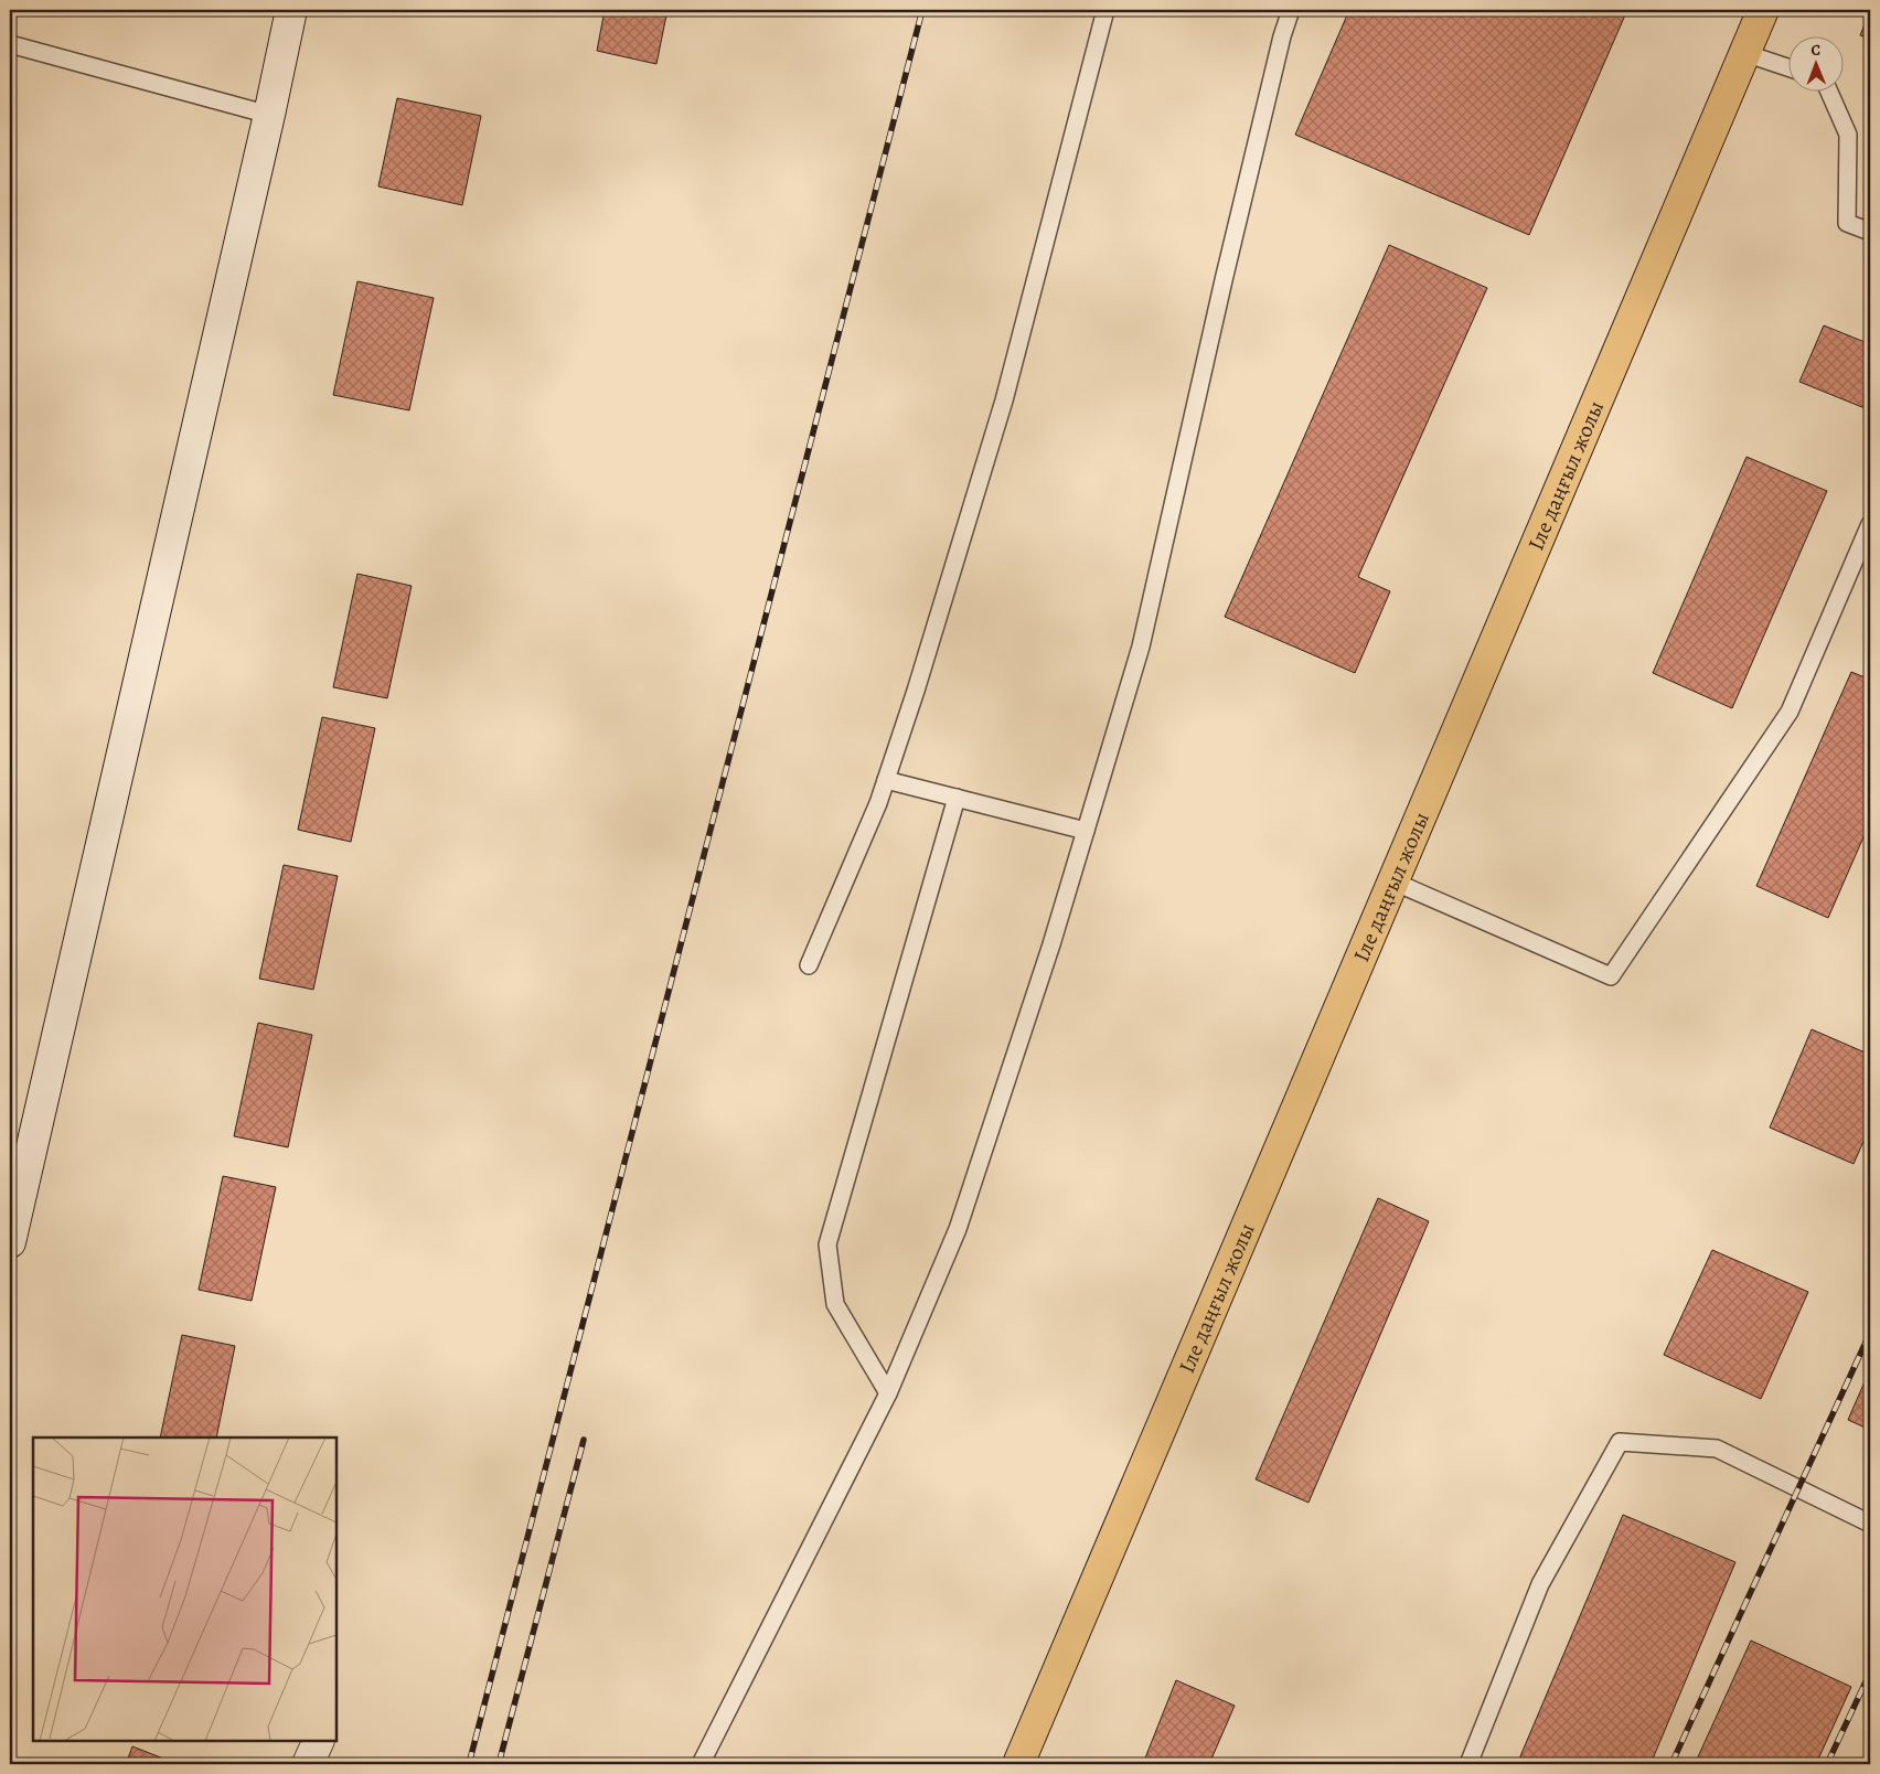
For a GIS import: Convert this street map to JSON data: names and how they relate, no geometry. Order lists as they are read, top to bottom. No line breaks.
{"streets":{"main road":["Іле даңғыл жолы"]},"north":"top"}
